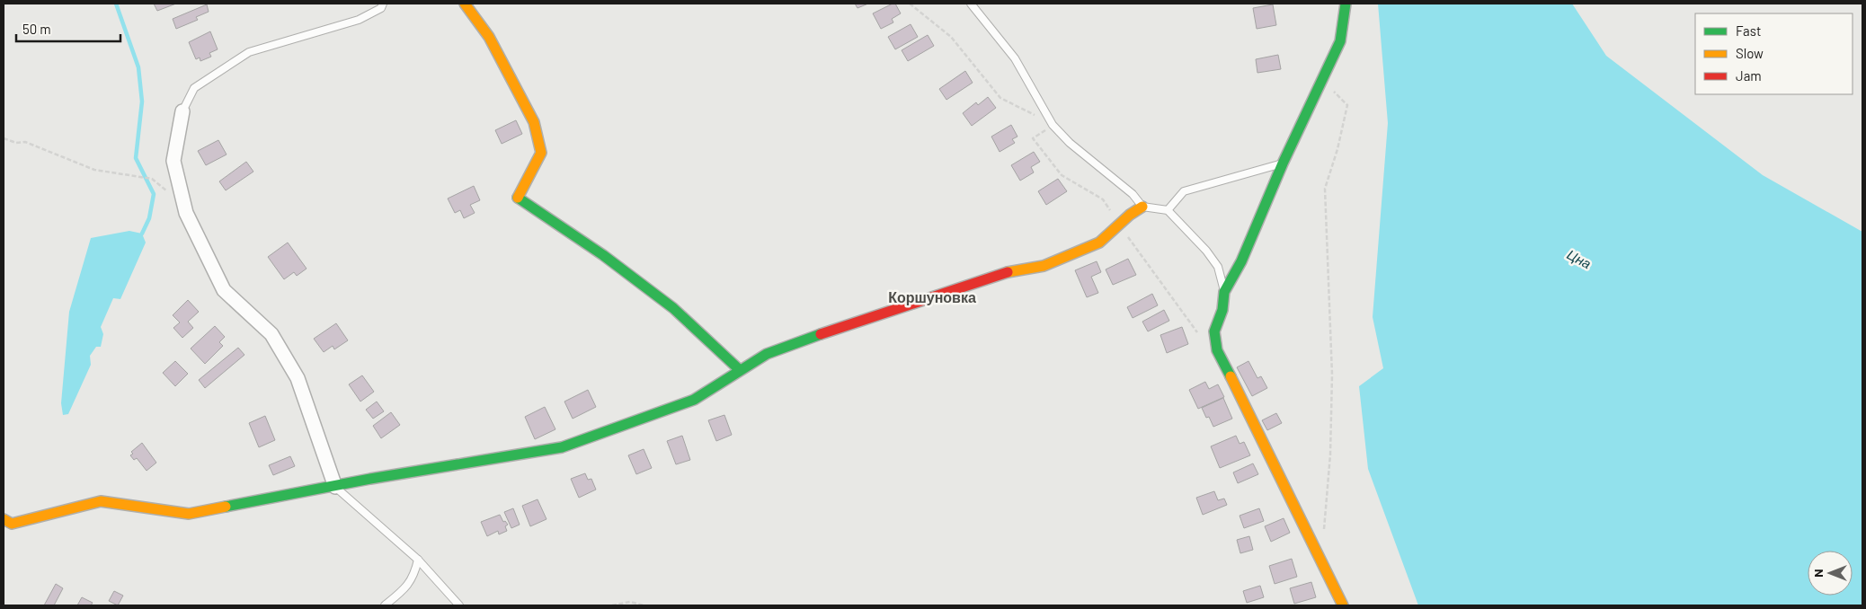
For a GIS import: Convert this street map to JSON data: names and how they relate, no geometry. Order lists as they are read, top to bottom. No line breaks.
{"districts":["Коршуновка"],"water":["Цна"],"legend":["Fast","Slow","Jam"],"scale_bar":"50 m","north":"left"}
